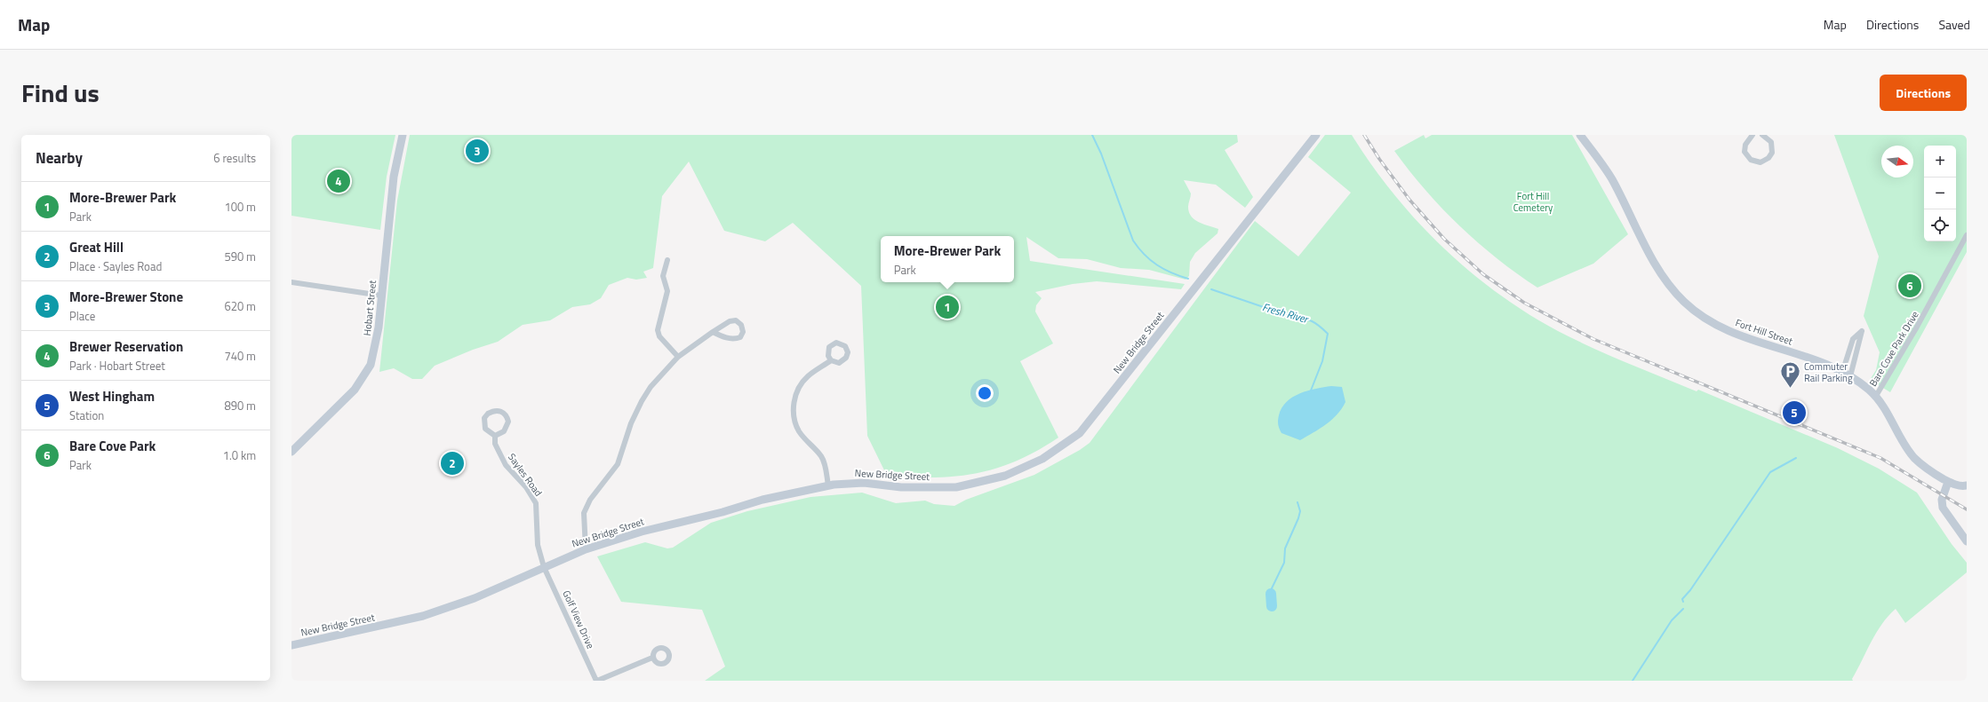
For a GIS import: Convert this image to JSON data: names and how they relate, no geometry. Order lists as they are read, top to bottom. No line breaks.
{"streets":{"street":["Hobart Street","Fort Hill Street","New Bridge Street","Bare Cove Park Drive","Sayles Road","Golf View Drive"]},"crossings":[["Fort Hill Street","Bare Cove Park Drive"],["New Bridge Street","Sayles Road"],["New Bridge Street","Golf View Drive"],["Sayles Road","Golf View Drive"]],"water":["Fresh River"],"parks":["Fort Hill Cemetery"],"places":{"parking":["Commuter Rail Parking"]},"north":"right","page":{"header":"Map","nav":["Map","Directions","Saved"],"title":"Find us","buttons":"Directions","heading":["Nearby","6 results"],"pins":["3","4","6","1","5","2"],"map_buttons":["+","−"],"list":[{"mark":"1","name":"More-Brewer Park","note":"Park","value":"100 m"},{"mark":"2","name":"Great Hill","note":"Place · Sayles Road","value":"590 m"},{"mark":"3","name":"More-Brewer Stone","note":"Place","value":"620 m"},{"mark":"4","name":"Brewer Reservation","note":"Park · Hobart Street","value":"740 m"},{"mark":"5","name":"West Hingham","note":"Station","value":"890 m"},{"mark":"6","name":"Bare Cove Park","note":"Park","value":"1.0 km"}],"popup":["More-Brewer Park","Park"]}}
